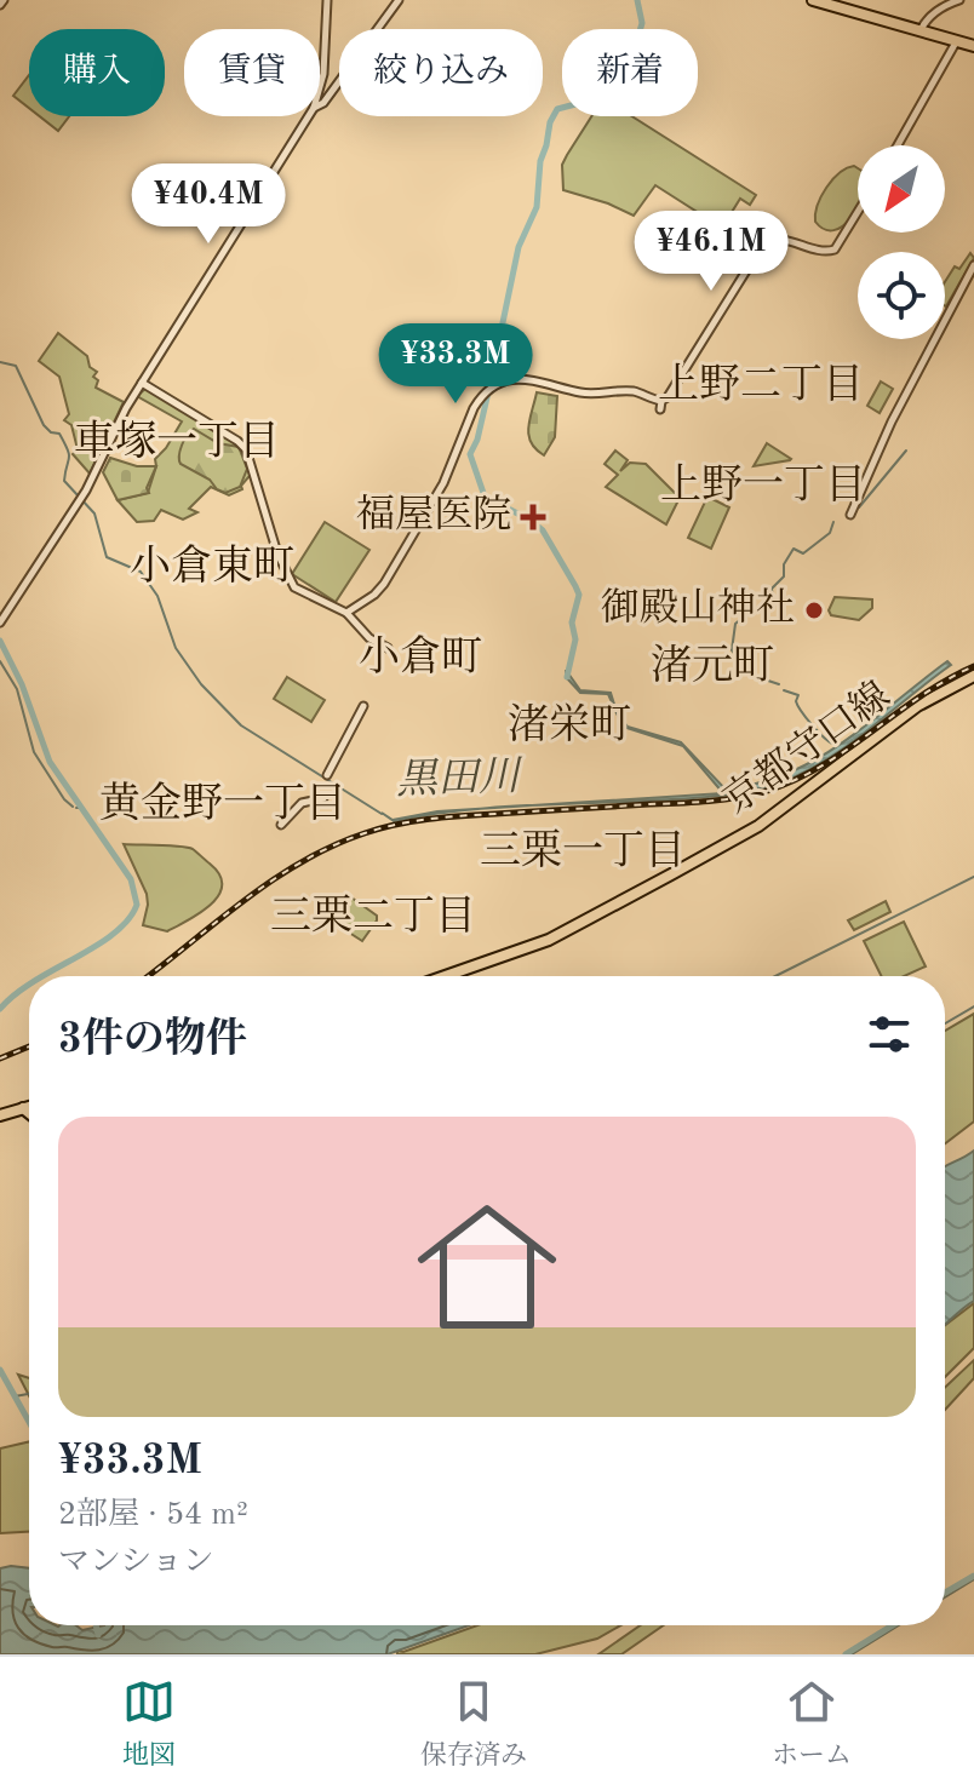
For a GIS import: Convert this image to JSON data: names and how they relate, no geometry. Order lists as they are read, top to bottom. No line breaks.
{"streets":{"main road":["京都守口線"]},"districts":["上野二丁目","車塚一丁目","上野一丁目","小倉東町","小倉町","渚元町","渚栄町","黄金野一丁目","三栗一丁目","三栗二丁目"],"water":["黒田川"],"places":{"health":["福屋医院"],"other":["御殿山神社"]},"north":"bottom left","page":{"chip":["購入","賃貸","絞り込み","新着"],"price":["¥40.4M","¥46.1M","¥33.3M"],"heading":"3件の物件","list":[{"name":"¥33.3M","note":"2部屋 · 54 m² · マンション"}],"tabs":["地図","保存済み","ホーム"]}}
